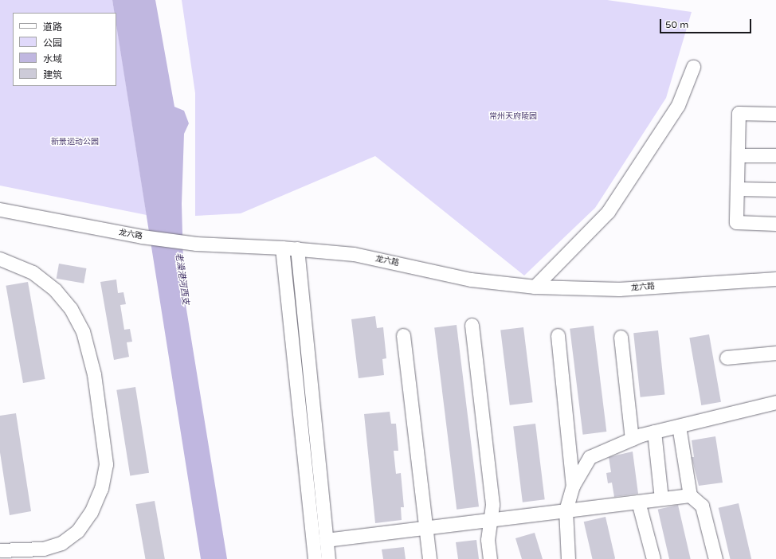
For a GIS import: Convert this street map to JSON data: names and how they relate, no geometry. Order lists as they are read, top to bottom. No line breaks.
{"streets":{"street":["龙六路"]},"water":["老澡港河西支"],"parks":["常州天府陵园","新景运动公园"],"legend":["道路","公园","水域","建筑"],"scale_bar":"50 m"}
